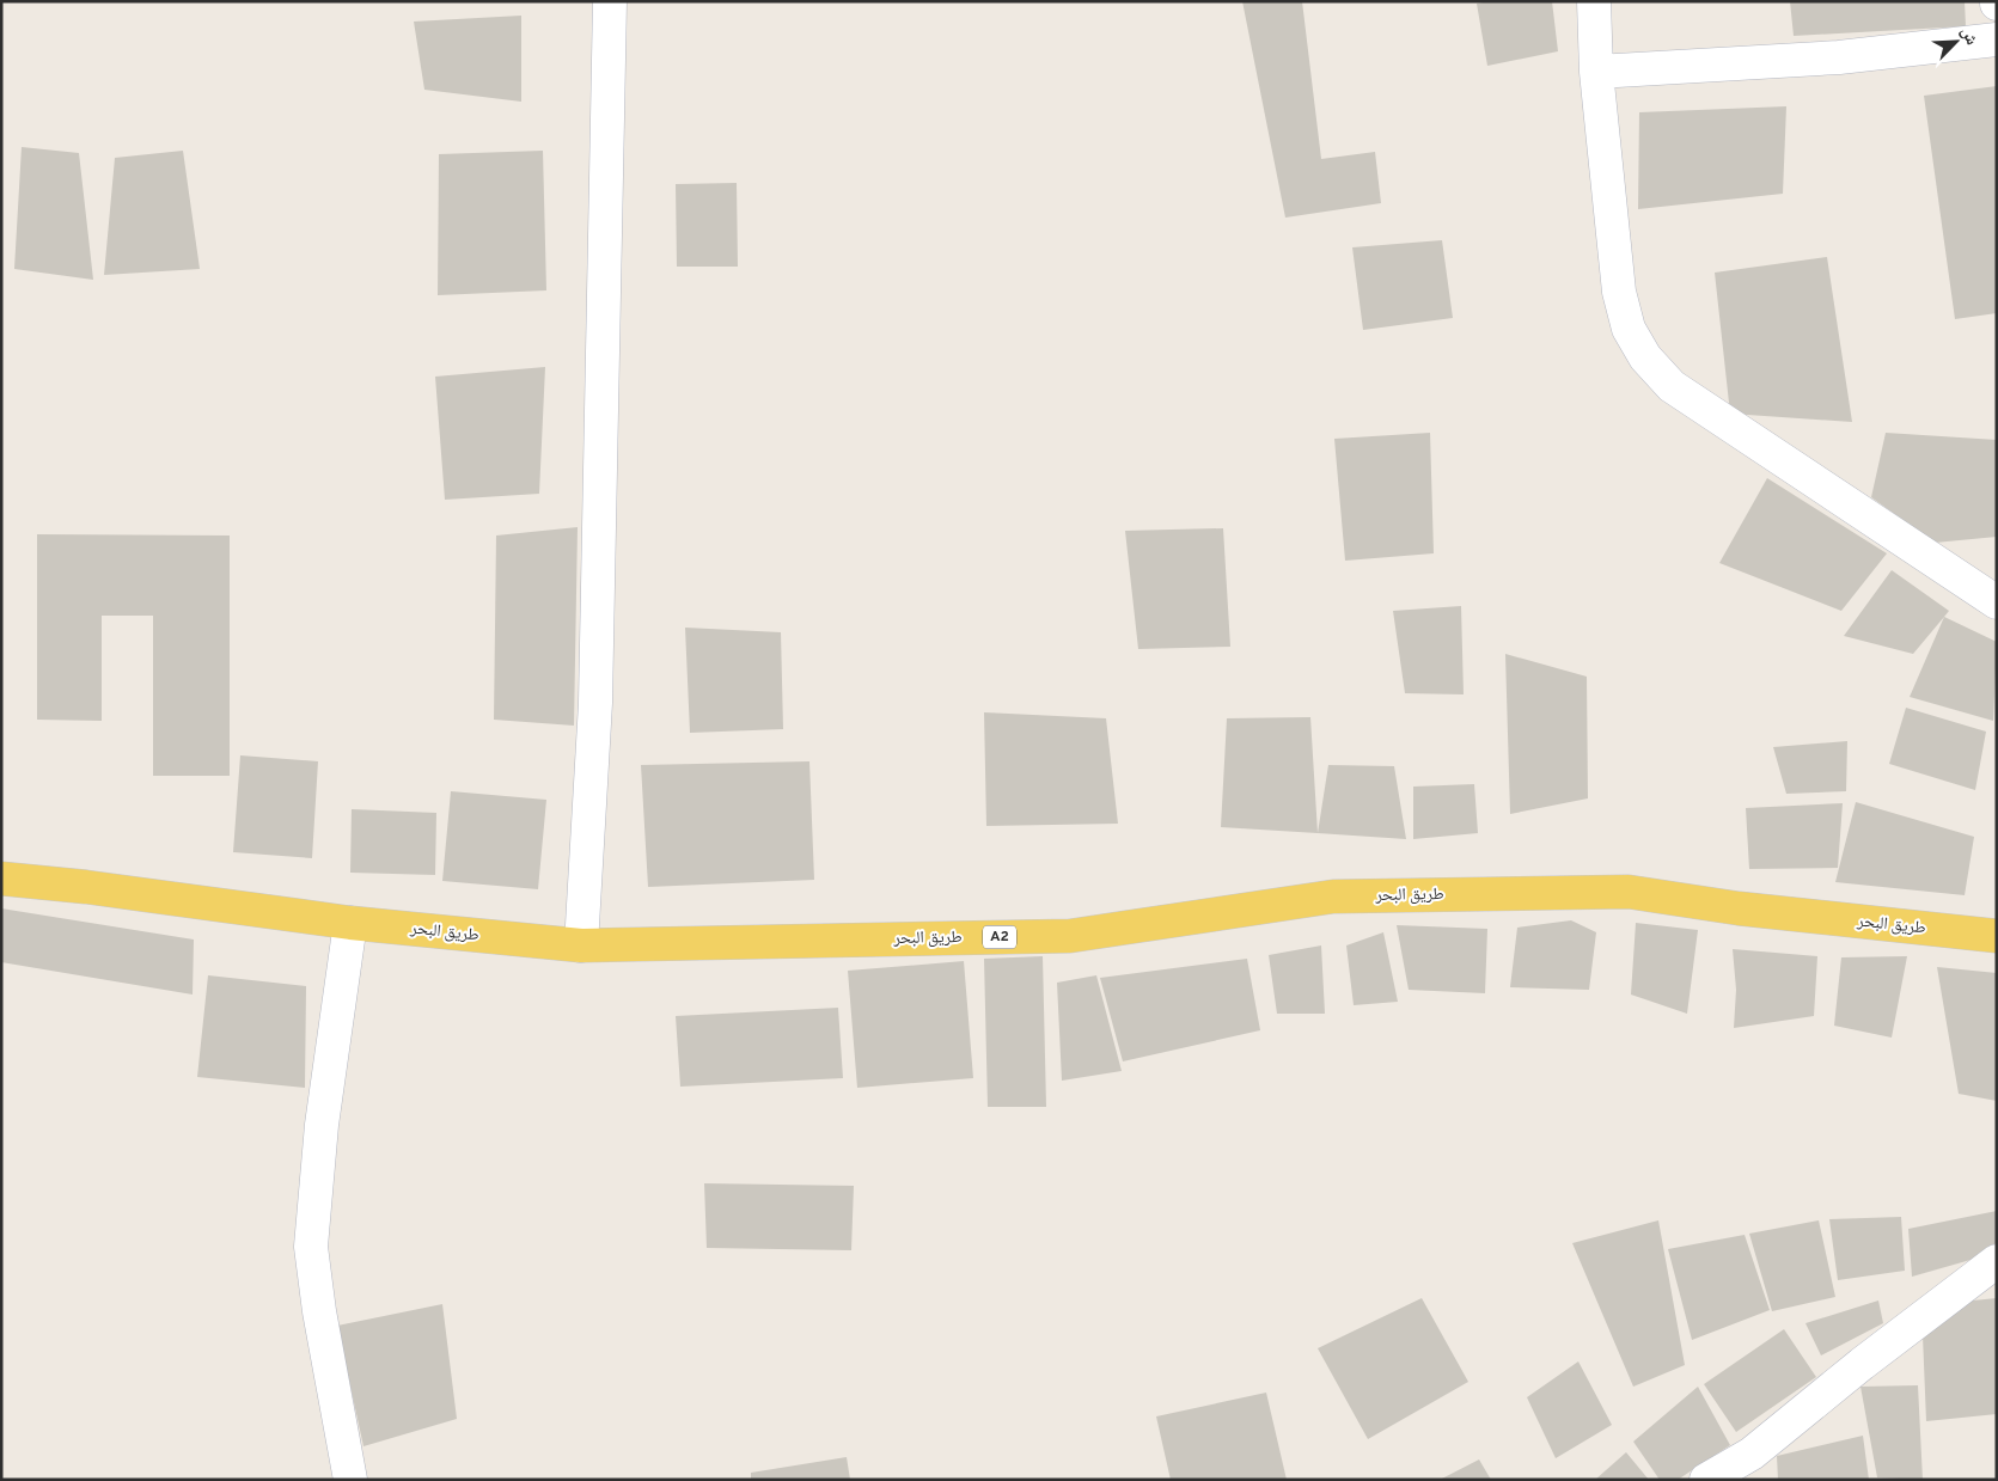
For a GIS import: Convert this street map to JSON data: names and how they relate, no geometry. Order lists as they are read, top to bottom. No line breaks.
{"streets":{"main road":["طريق البحر","A2"]},"north":"top right"}
